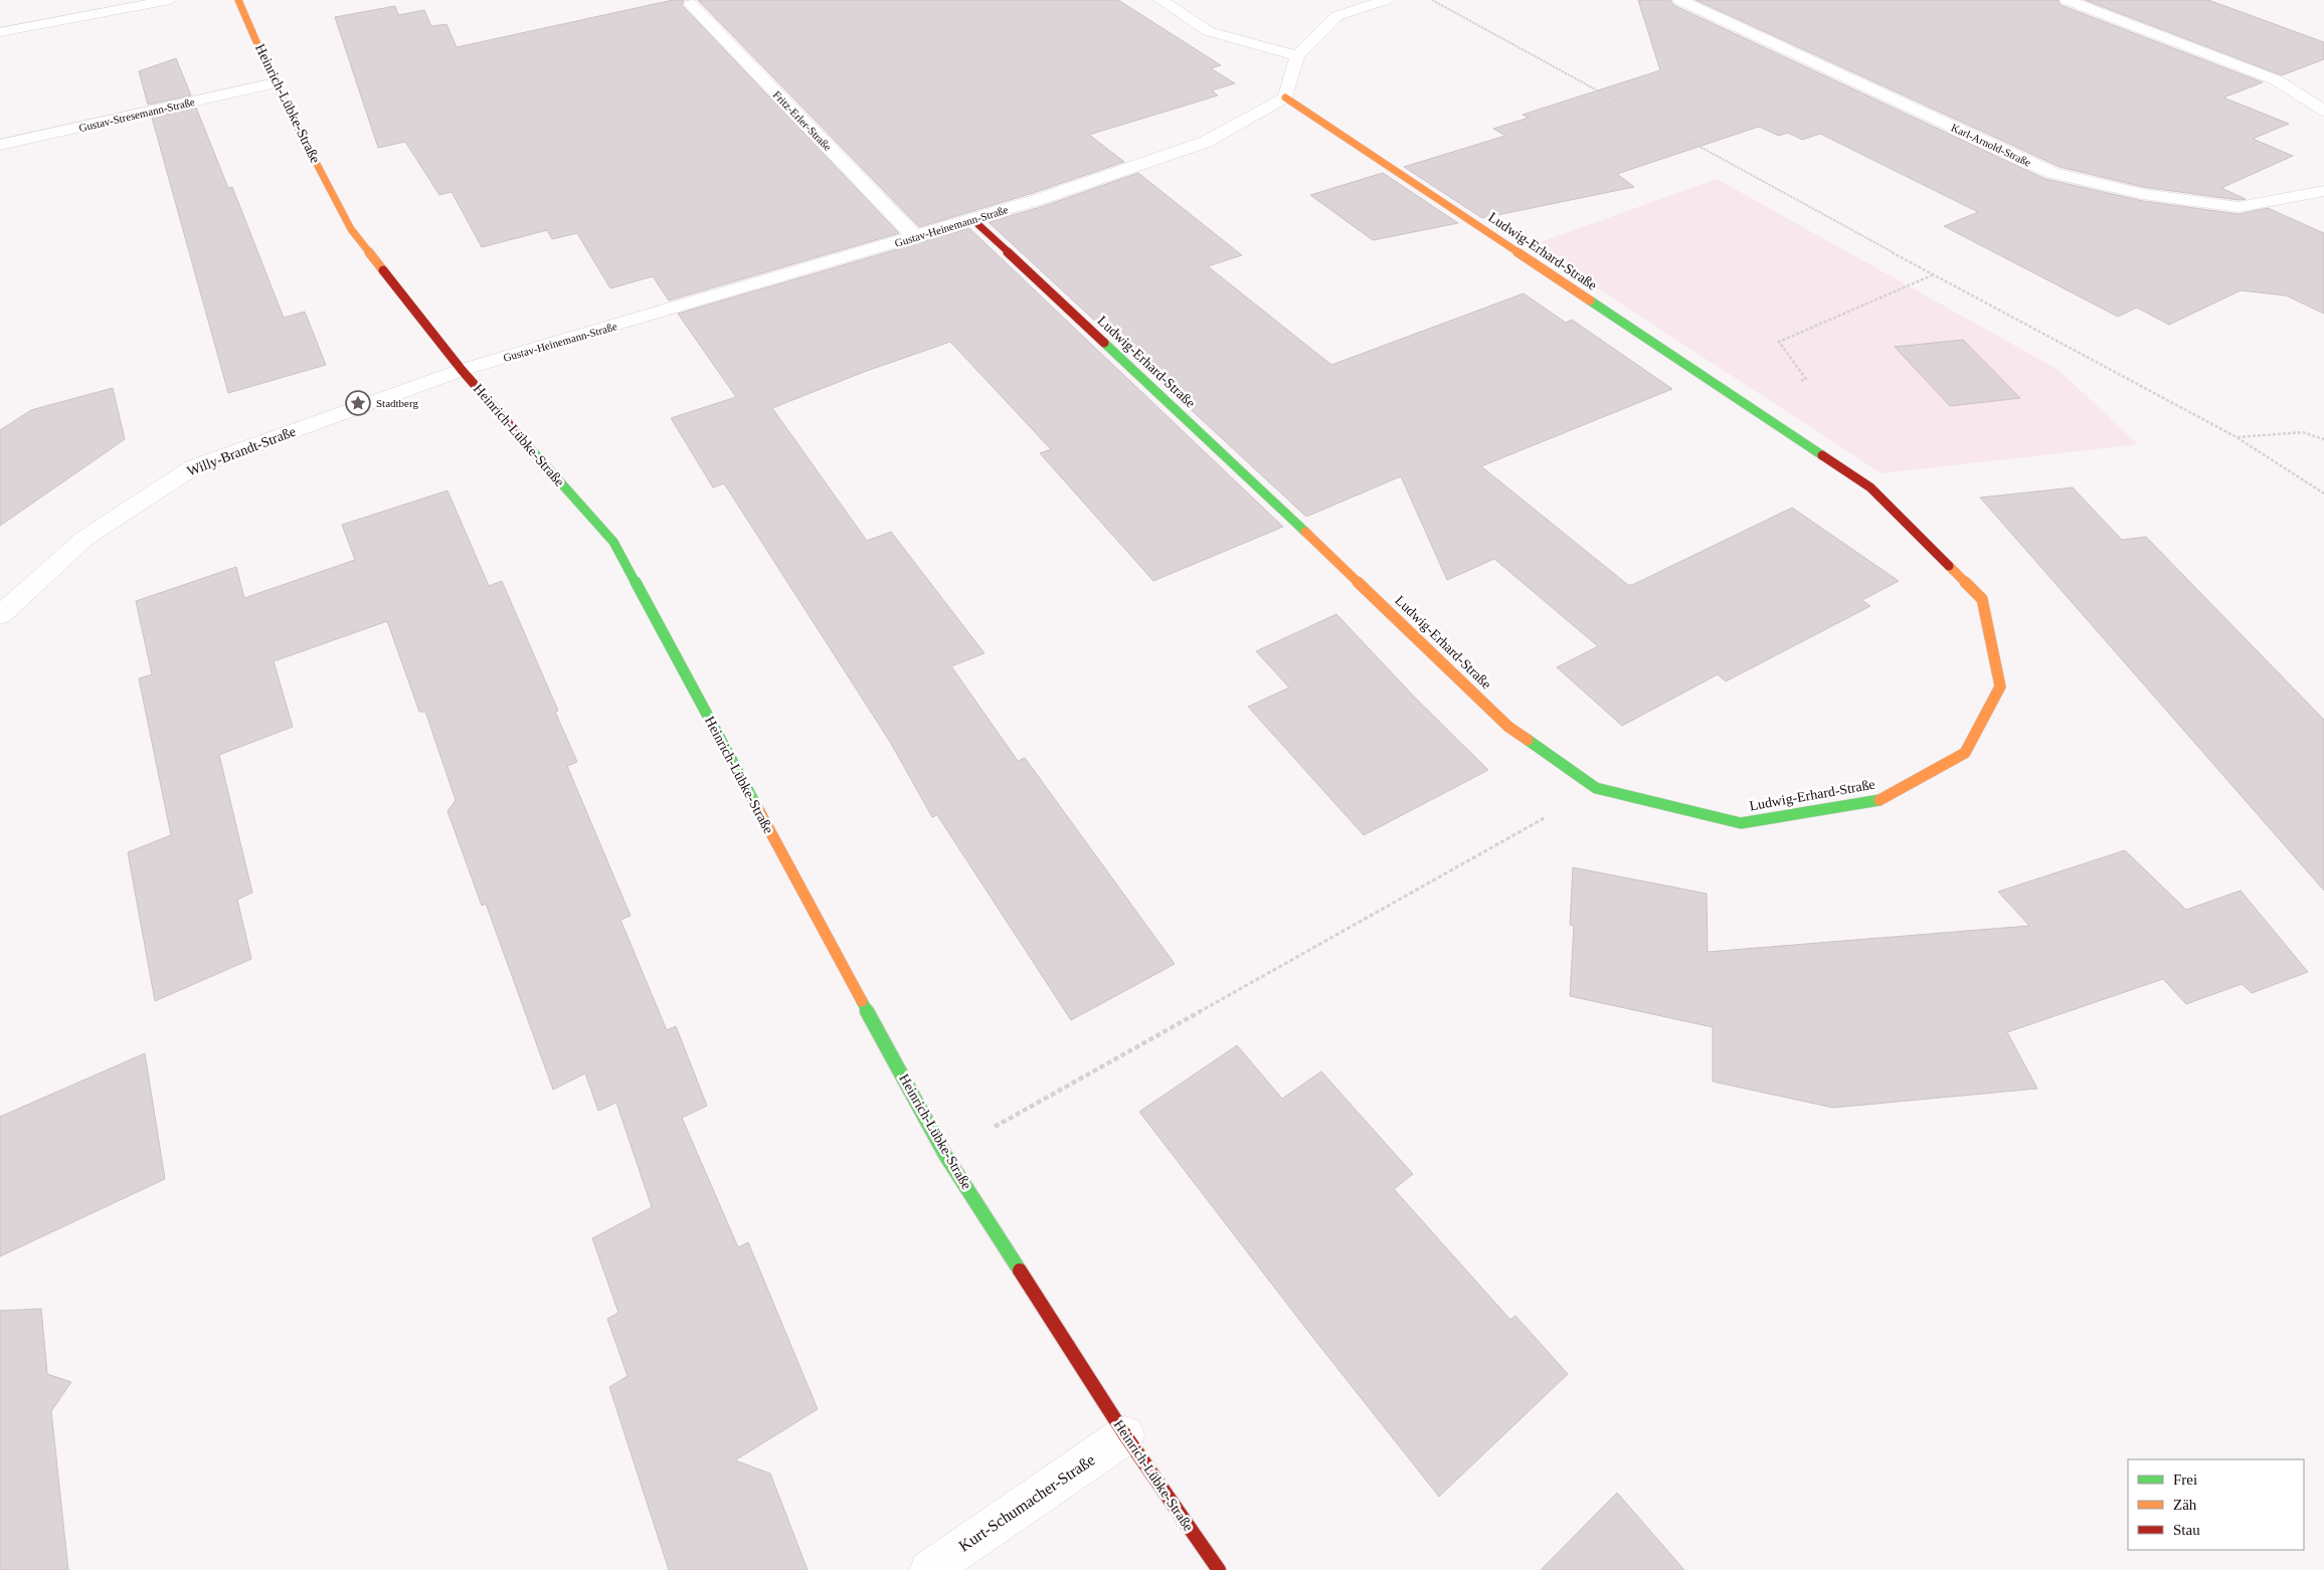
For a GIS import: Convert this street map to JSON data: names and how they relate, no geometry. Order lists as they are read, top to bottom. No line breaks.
{"streets":{"street":["Heinrich-Lübke-Straße","Gustav-Stresemann-Straße","Fritz-Erler-Straße","Karl-Arnold-Straße","Gustav-Heinemann-Straße","Ludwig-Erhard-Straße","Willy-Brandt-Straße","Kurt-Schumacher-Straße"]},"crossings":[["Heinrich-Lübke-Straße","Gustav-Stresemann-Straße"],["Heinrich-Lübke-Straße","Gustav-Heinemann-Straße"],["Heinrich-Lübke-Straße","Willy-Brandt-Straße"],["Heinrich-Lübke-Straße","Kurt-Schumacher-Straße"],["Fritz-Erler-Straße","Gustav-Heinemann-Straße"],["Gustav-Heinemann-Straße","Ludwig-Erhard-Straße"],["Gustav-Heinemann-Straße","Willy-Brandt-Straße"]],"places":{"place":["Stadtberg"]},"legend":["Frei","Zäh","Stau"]}
